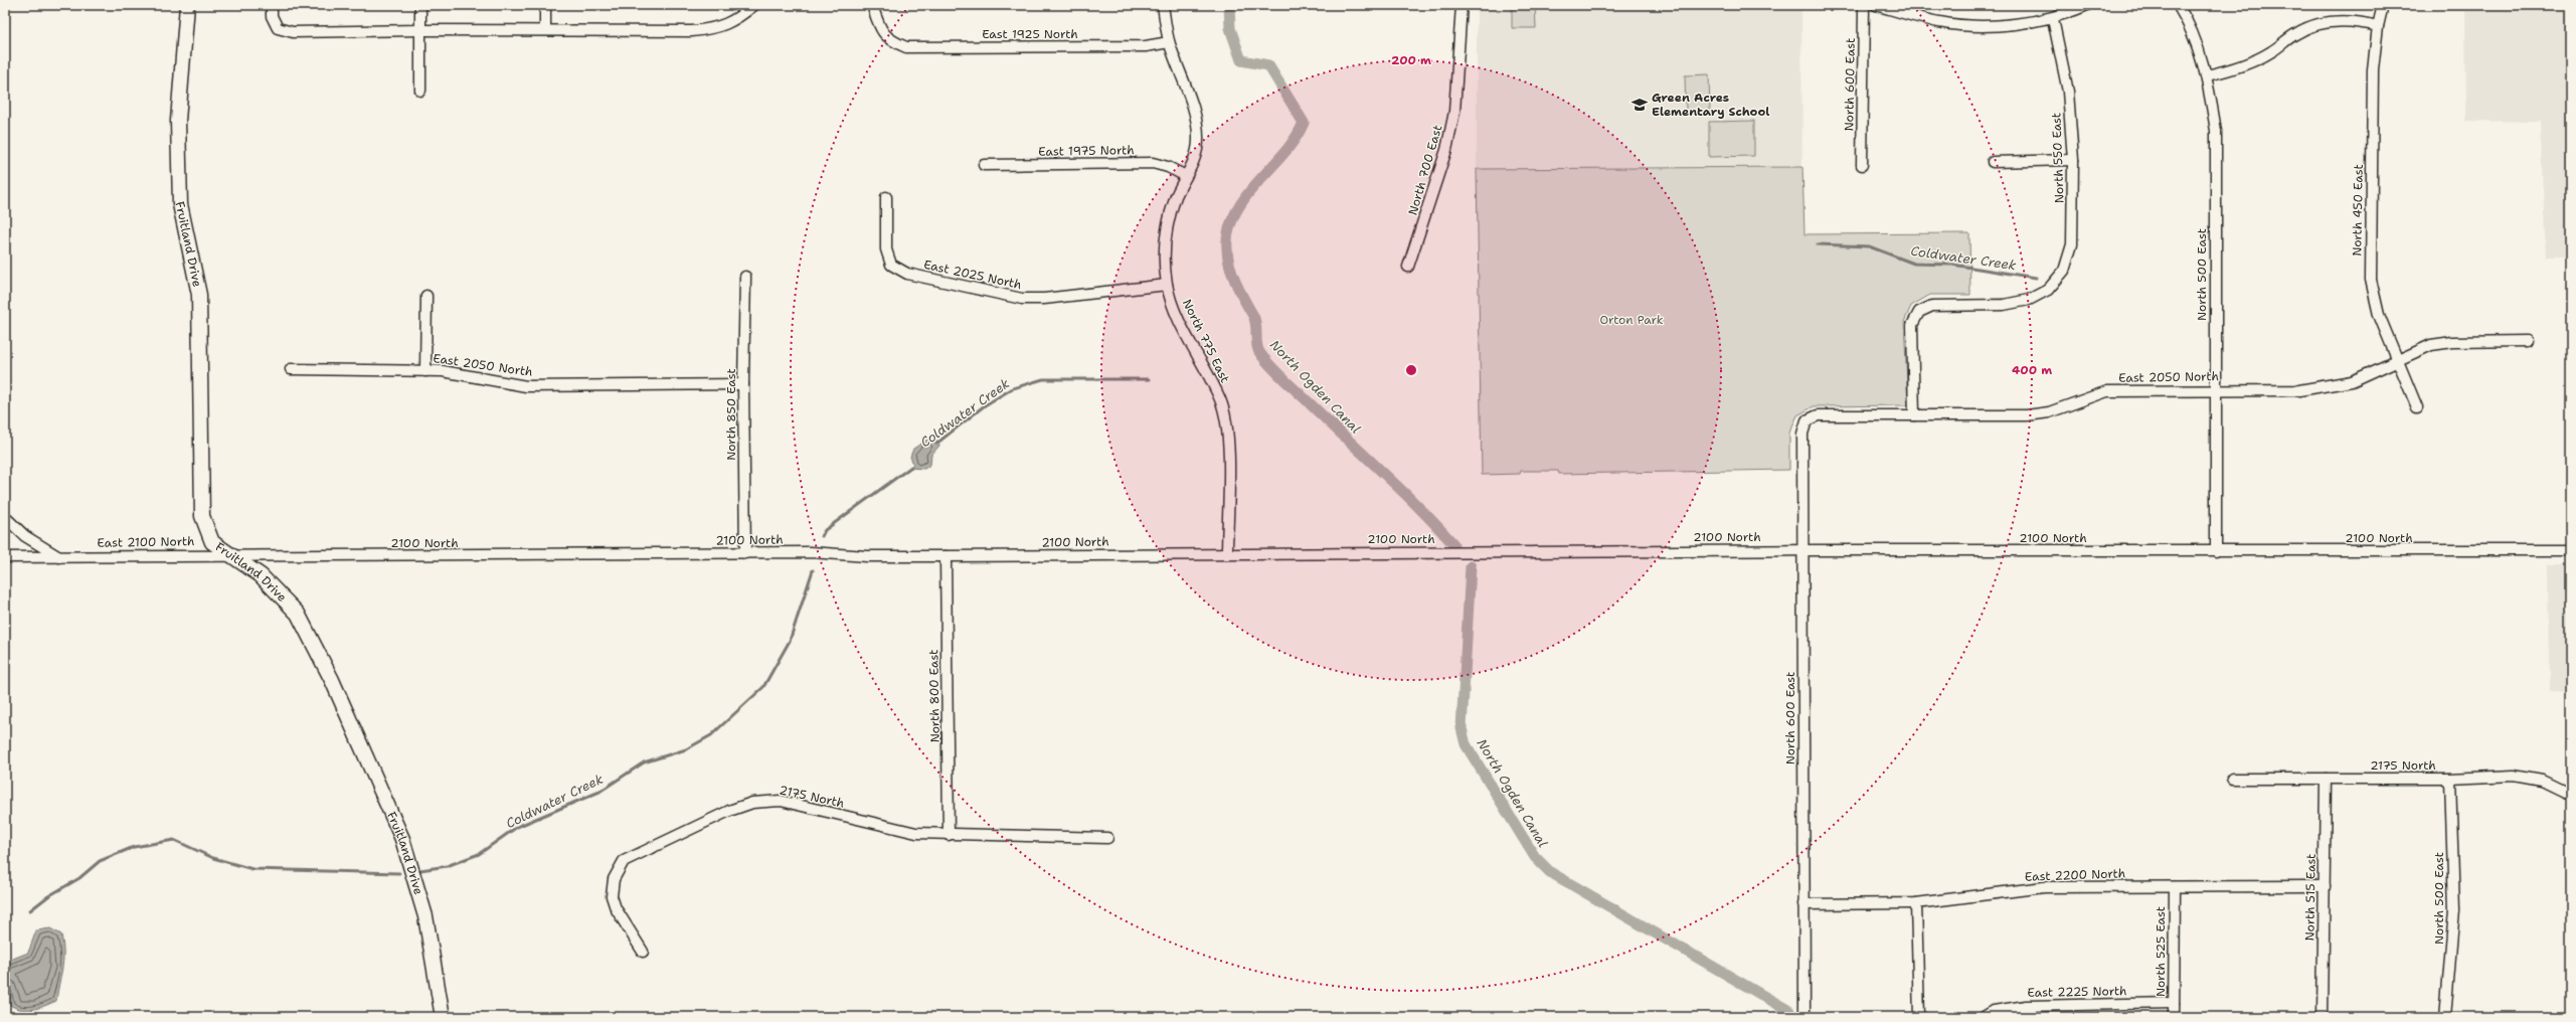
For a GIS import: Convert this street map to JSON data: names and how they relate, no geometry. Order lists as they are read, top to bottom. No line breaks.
{"streets":{"street":["East 1925 North","North 600 East","East 1975 North","North 550 East","North 700 East","North 450 East","Fruitland Drive","East 2025 North","North 500 East","North 775 East","East 2050 North","North 850 East","2100 North","East 2100 North","North 800 East","2175 North","East 2200 North","North 515 East","North 525 East","East 2225 North"]},"crossings":[["East 1925 North","North 775 East"],["North 600 East","East 2050 North"],["North 600 East","2100 North"],["North 600 East","East 2200 North"],["East 1975 North","North 775 East"],["North 550 East","East 2050 North"],["North 450 East","East 2050 North"],["Fruitland Drive","2100 North"],["Fruitland Drive","East 2100 North"],["East 2025 North","North 775 East"],["North 500 East","East 2050 North"],["North 500 East","2100 North"],["North 500 East","2175 North"],["North 775 East","2100 North"],["East 2050 North","North 850 East"],["North 850 East","2100 North"],["2100 North","East 2100 North"],["2100 North","North 800 East"],["North 800 East","2175 North"],["2175 North","North 515 East"],["East 2200 North","North 515 East"],["East 2200 North","North 525 East"],["North 525 East","East 2225 North"]],"water":["Coldwater Creek","North Ogden Canal"],"parks":["Orton Park"],"places":{"school or university":["Green Acres Elementary School"]},"rings":["200 m","400 m"]}
